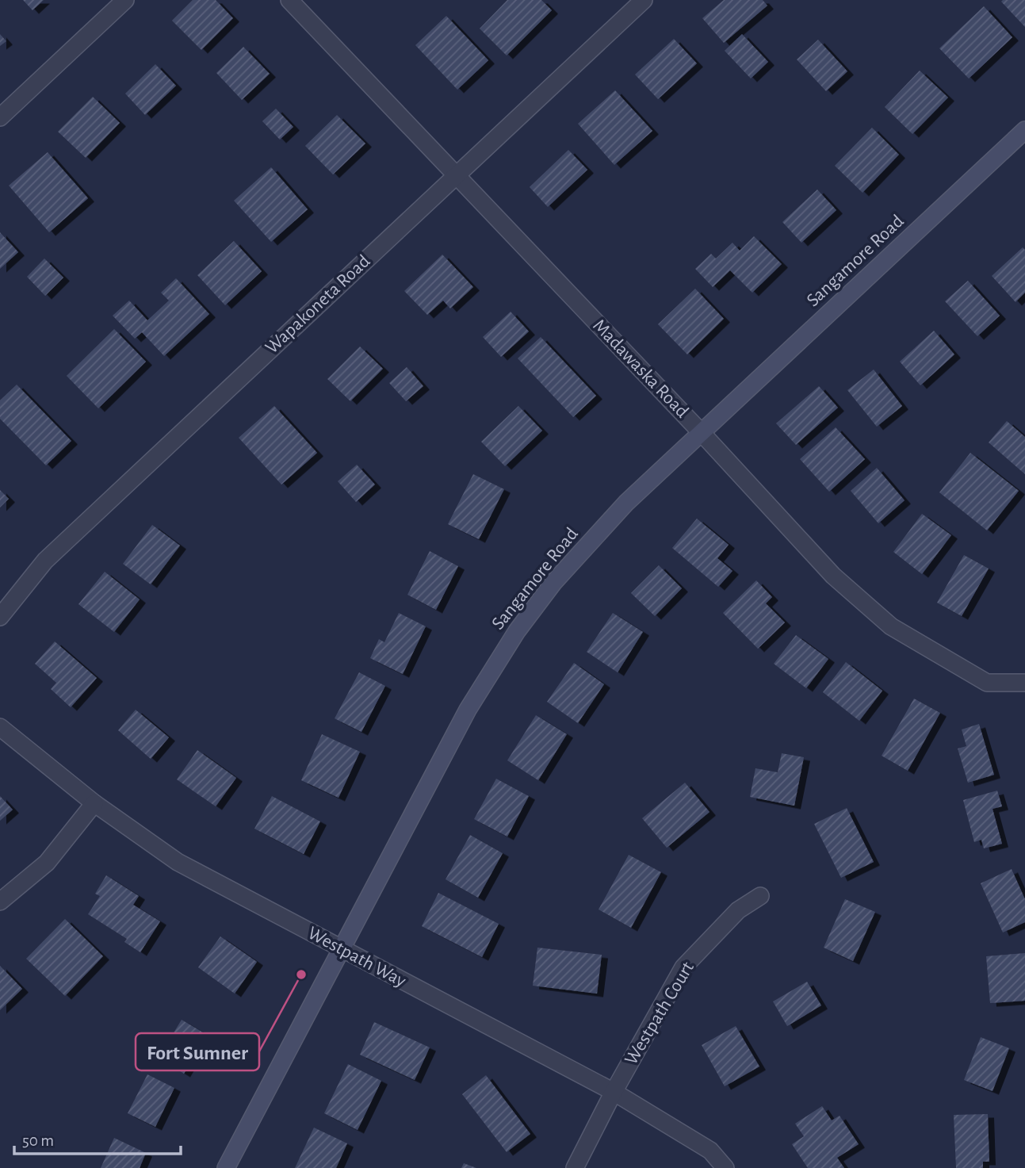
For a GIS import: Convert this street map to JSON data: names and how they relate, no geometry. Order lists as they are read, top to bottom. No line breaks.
{"streets":{"street":["Sangamore Road","Wapakoneta Road","Madawaska Road","Westpath Way","Westpath Court"]},"crossings":[["Sangamore Road","Madawaska Road"],["Sangamore Road","Westpath Way"],["Wapakoneta Road","Madawaska Road"],["Westpath Way","Westpath Court"]],"places":["Fort Sumner"],"scale_bar":"50 m"}
